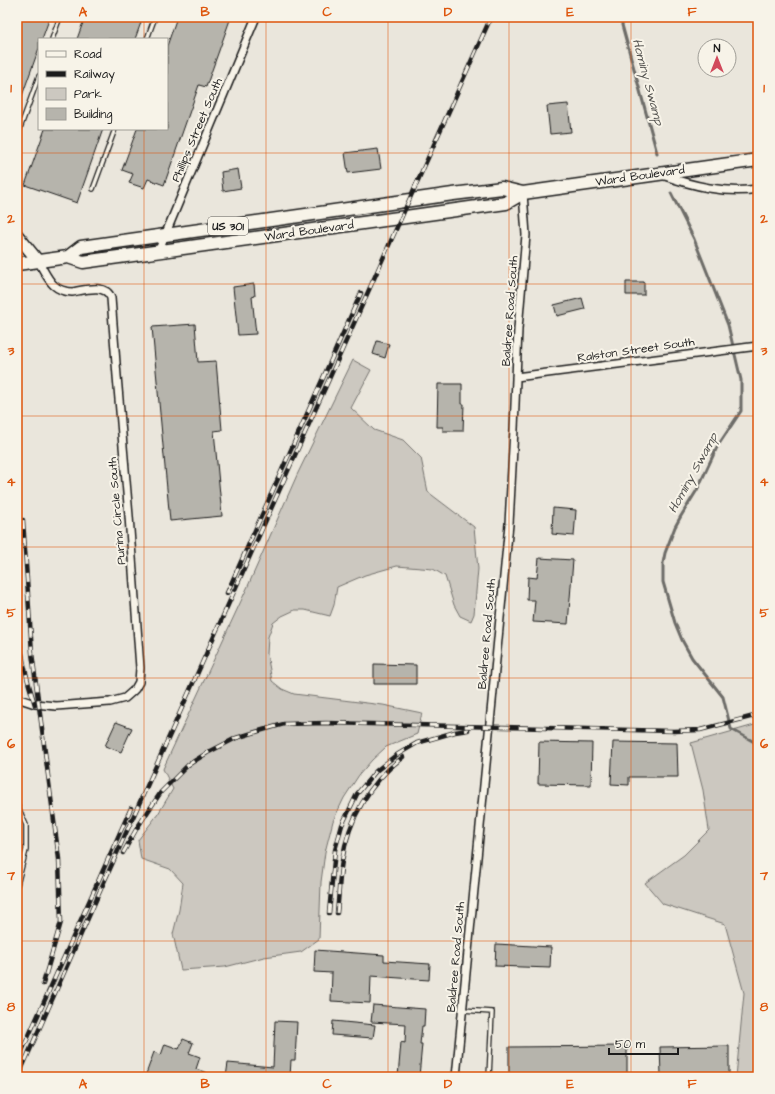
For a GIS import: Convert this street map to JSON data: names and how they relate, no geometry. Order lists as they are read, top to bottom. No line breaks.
{"streets":{"highway":["Ward Boulevard","US 301"],"street":["Phillips Street South","Baldree Road South","Ralston Street South","Purina Circle South"]},"crossings":[["Phillips Street South","Ward Boulevard"],["Ward Boulevard","Baldree Road South"],["Ward Boulevard","Purina Circle South"],["Baldree Road South","Ralston Street South"]],"water":["Hominy Swamp"],"legend":["Road","Railway","Park","Building"],"scale_bar":"50 m","north":"top","grid":{"columns":["A","B","C","D","E","F"],"rows":["1","2","3","4","5","6","7","8"]}}
